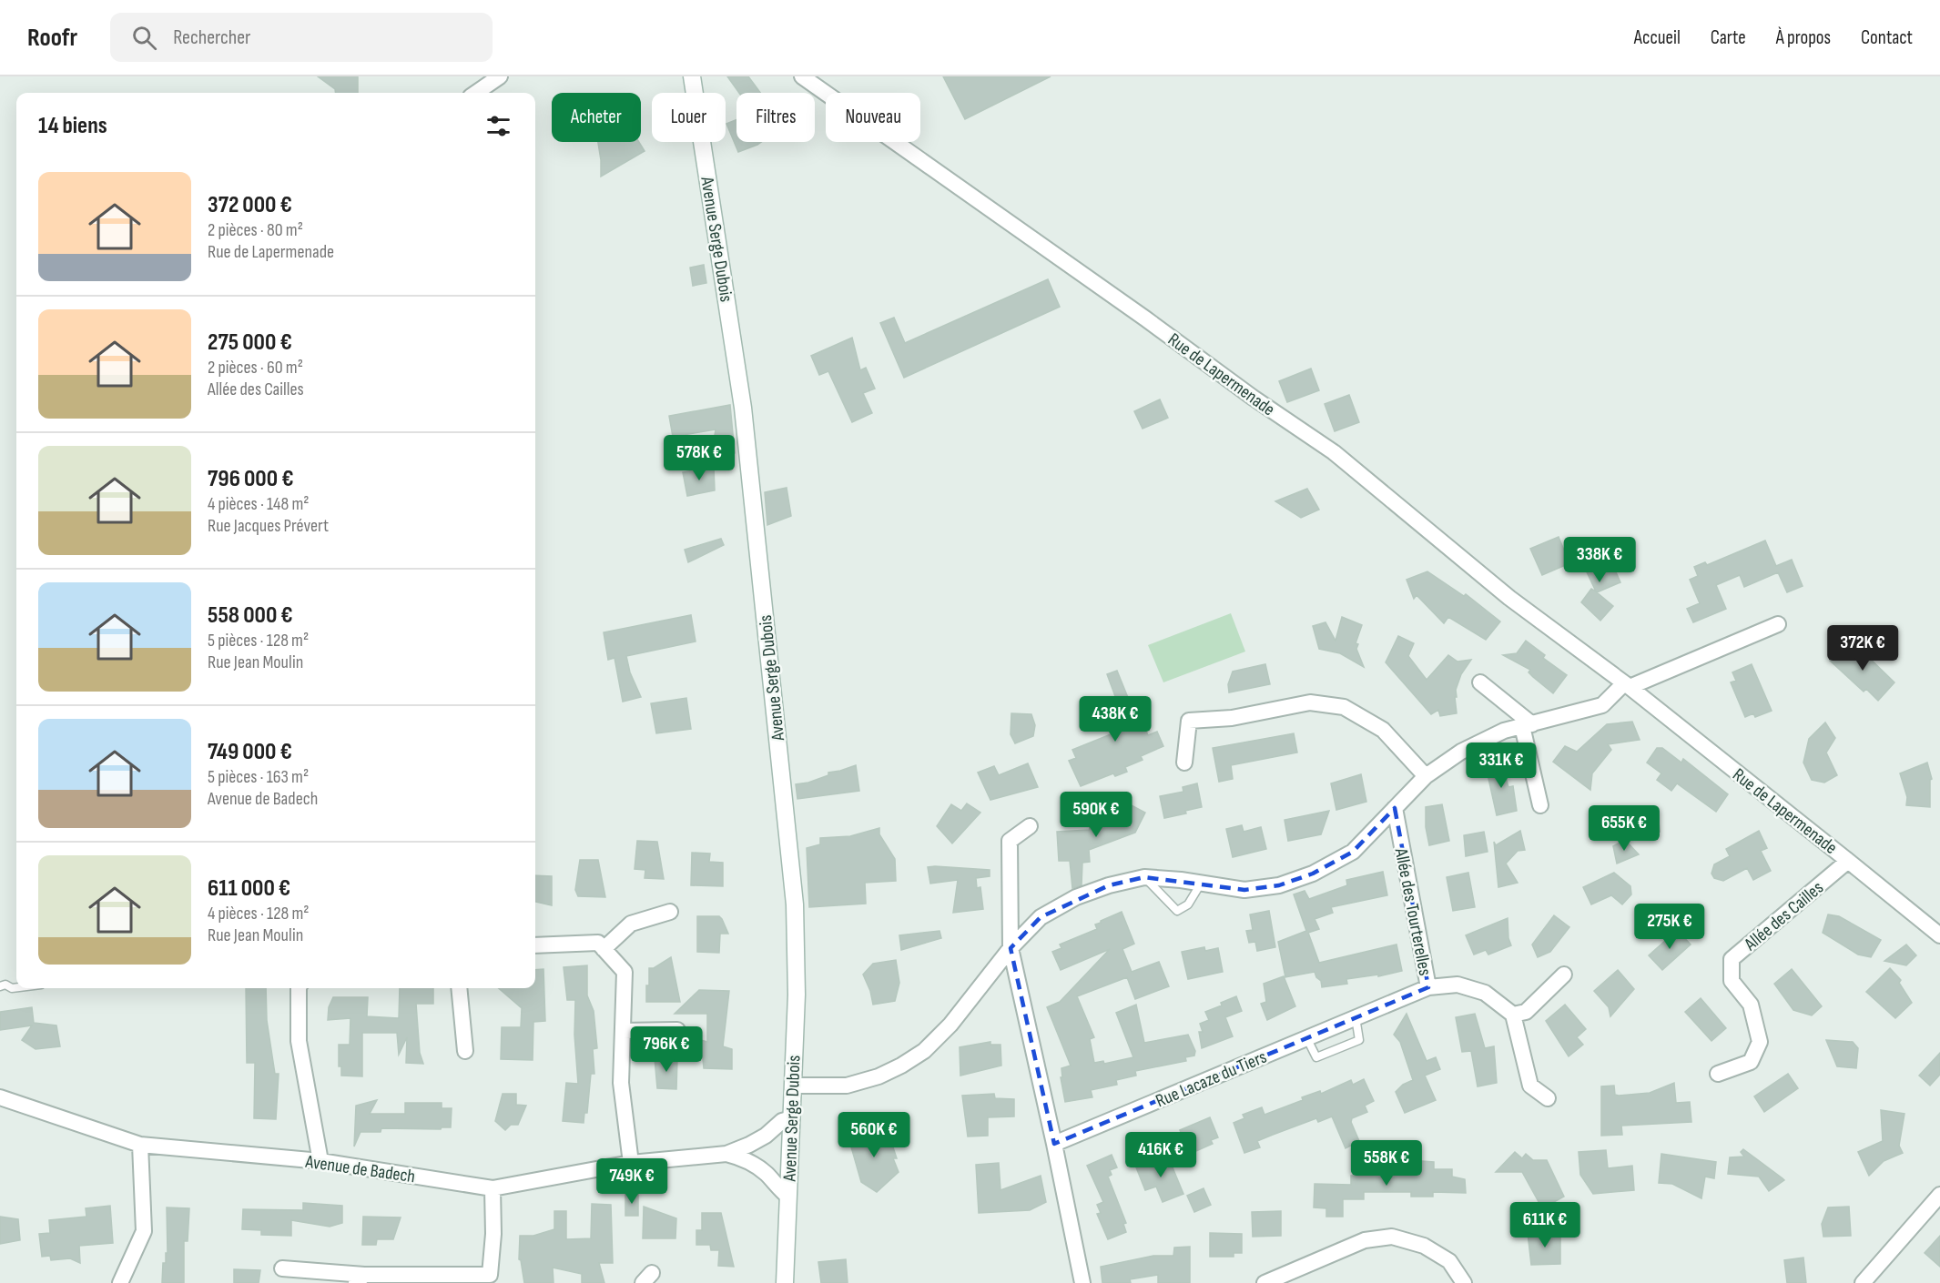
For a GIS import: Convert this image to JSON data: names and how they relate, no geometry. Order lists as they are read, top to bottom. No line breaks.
{"streets":{"street":["Avenue Serge Dubois","Rue de Lapermenade","Allée des Tourterelles","Allée des Cailles","Rue Lacaze du Tiers","Avenue de Badech"]},"crossings":[["Rue de Lapermenade","Allée des Cailles"],["Allée des Tourterelles","Rue Lacaze du Tiers"]],"page":{"header":"Roofr","search":"Rechercher","nav":["Accueil","Carte","À propos","Contact"],"chip":["Acheter","Louer","Filtres","Nouveau"],"heading":"14 biens","list":[{"name":"372 000 €","note":"2 pièces · 80 m² · Rue de Lapermenade"},{"name":"275 000 €","note":"2 pièces · 60 m² · Allée des Cailles"},{"name":"796 000 €","note":"4 pièces · 148 m² · Rue Jacques Prévert"},{"name":"558 000 €","note":"5 pièces · 128 m² · Rue Jean Moulin"},{"name":"749 000 €","note":"5 pièces · 163 m² · Avenue de Badech"},{"name":"611 000 €","note":"4 pièces · 128 m² · Rue Jean Moulin"}],"price":["578K €","338K €","372K €","438K €","331K €","590K €","655K €","275K €","796K €","560K €","416K €","558K €","749K €","611K €"]}}
